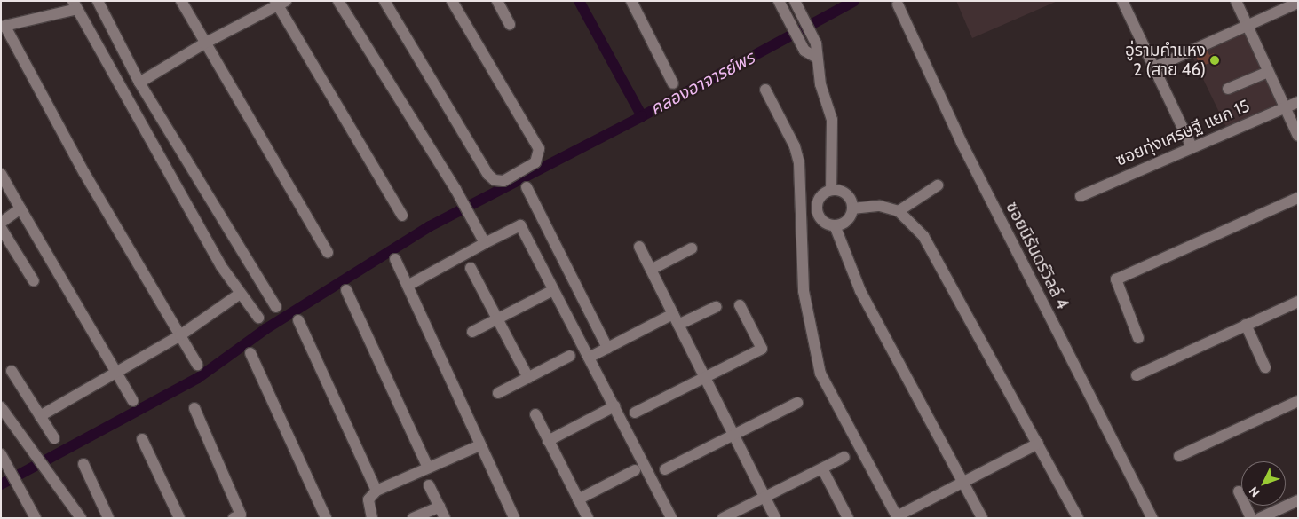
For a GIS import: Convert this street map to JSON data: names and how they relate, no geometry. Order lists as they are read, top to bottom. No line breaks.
{"streets":{"street":["ซอยทุ่งเศรษฐี แยก 15","ซอยนิรันดร์วิลล์ 4"]},"water":["คลองอาจารย์พร"],"places":["อู่รามคำแหง 2 (สาย 46)"],"north":"bottom left"}
